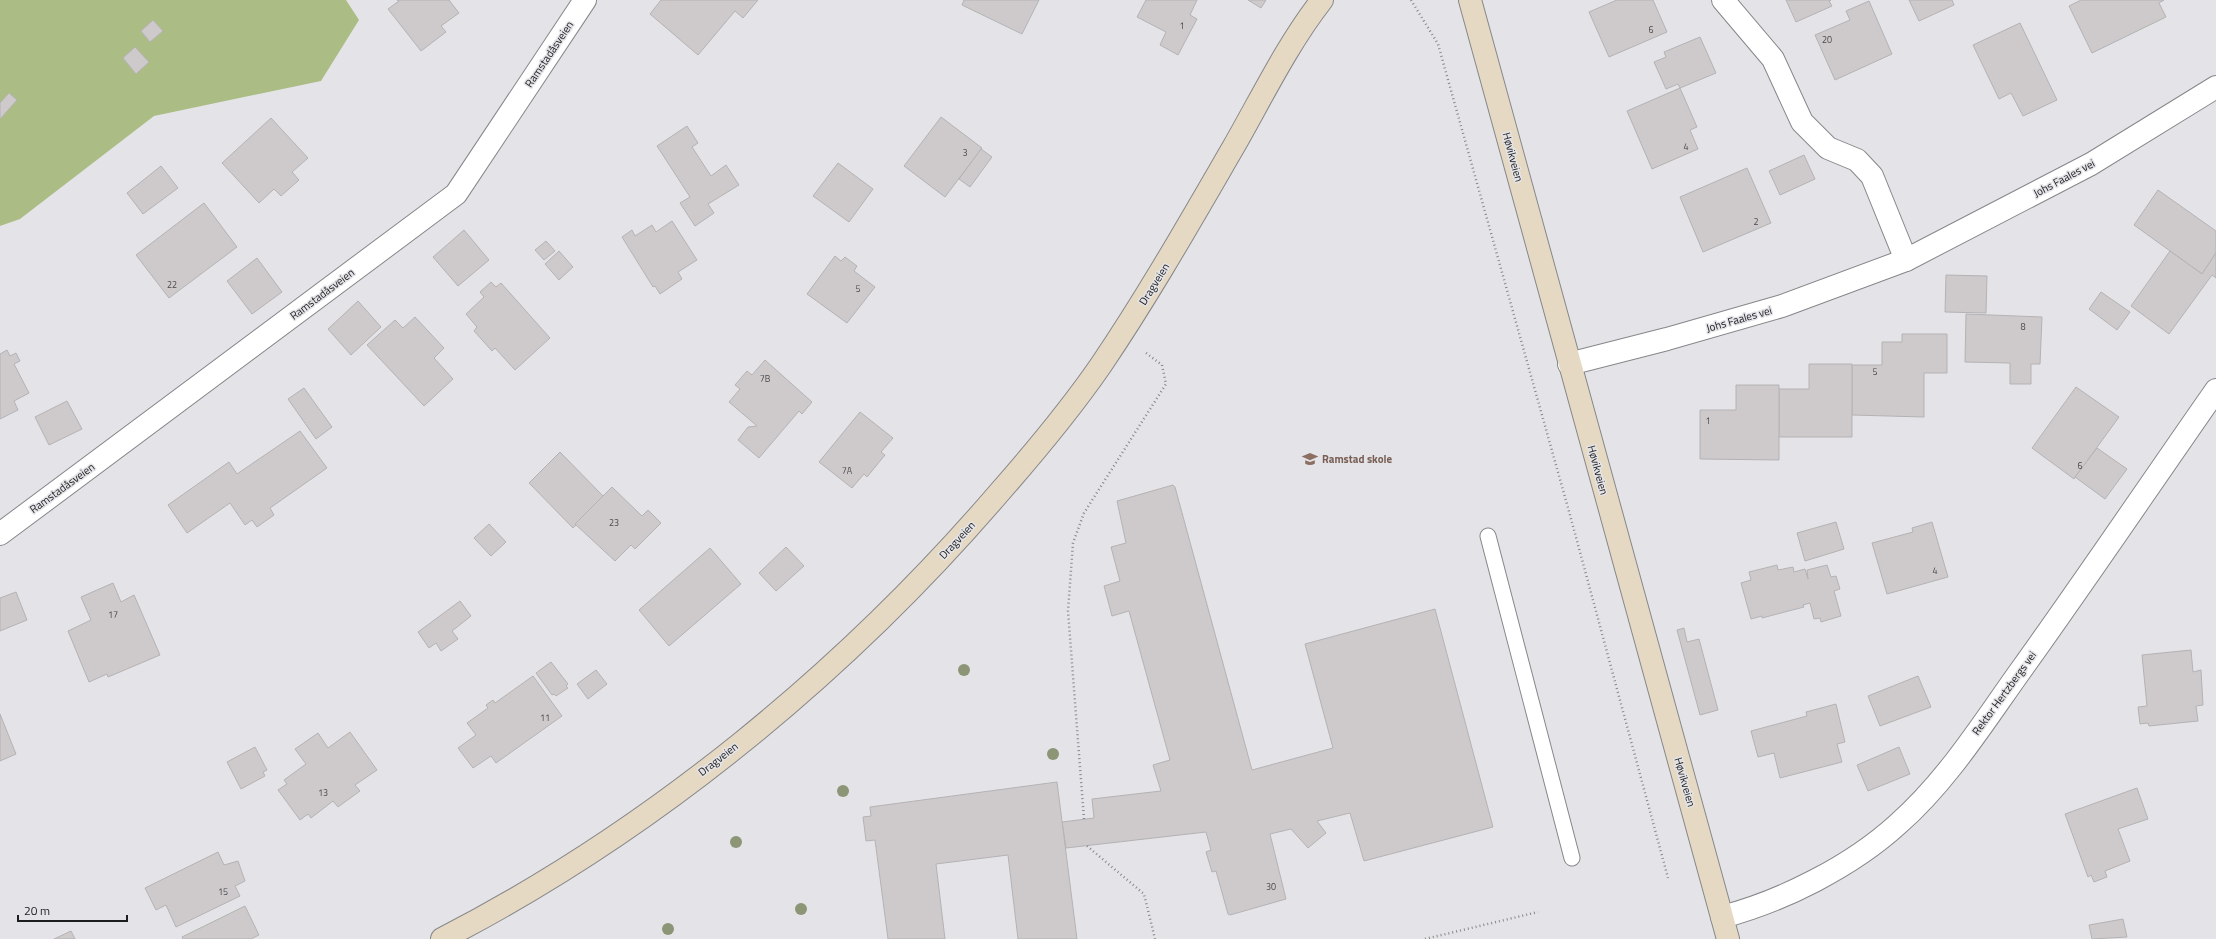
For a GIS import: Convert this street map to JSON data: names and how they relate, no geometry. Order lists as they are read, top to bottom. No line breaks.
{"streets":{"main road":["Høvikveien","Dragveien"],"street":["Ramstadåsveien","Johs Faales vei","Rektor Hertzbergs vei"]},"crossings":[["Høvikveien","Johs Faales vei"],["Høvikveien","Rektor Hertzbergs vei"]],"places":{"school or university":["Ramstad skole"]},"house_numbers":["1","6","20","4","3","2","22","5","8","5","7B","1","6","7A","23","4","17","11","13","30","15"],"scale_bar":"20 m"}
